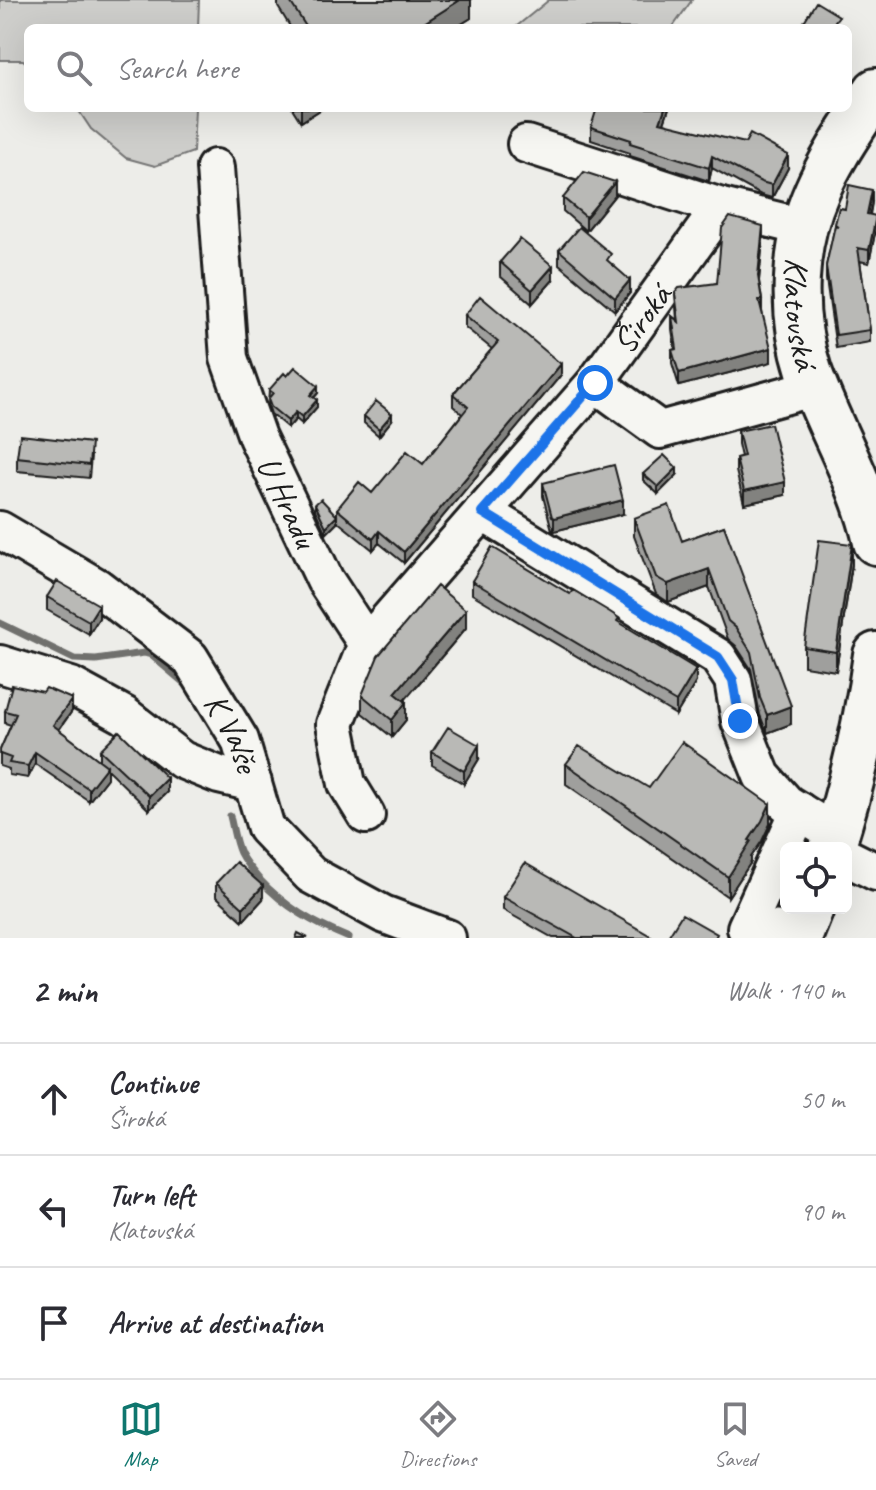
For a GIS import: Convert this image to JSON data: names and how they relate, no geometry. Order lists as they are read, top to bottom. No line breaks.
{"streets":{"main road":["Klatovská"],"street":["Široká","U Hradu","K Valše"]},"crossings":[["Široká","U Hradu"]],"page":{"search":"Search here","heading":["2 min","Walk · 140 m"],"list":[["Continue","Široká","50 m"],["Turn left","Klatovská","90 m"],"Arrive at destination"],"nav":["Map","Directions","Saved"]}}
